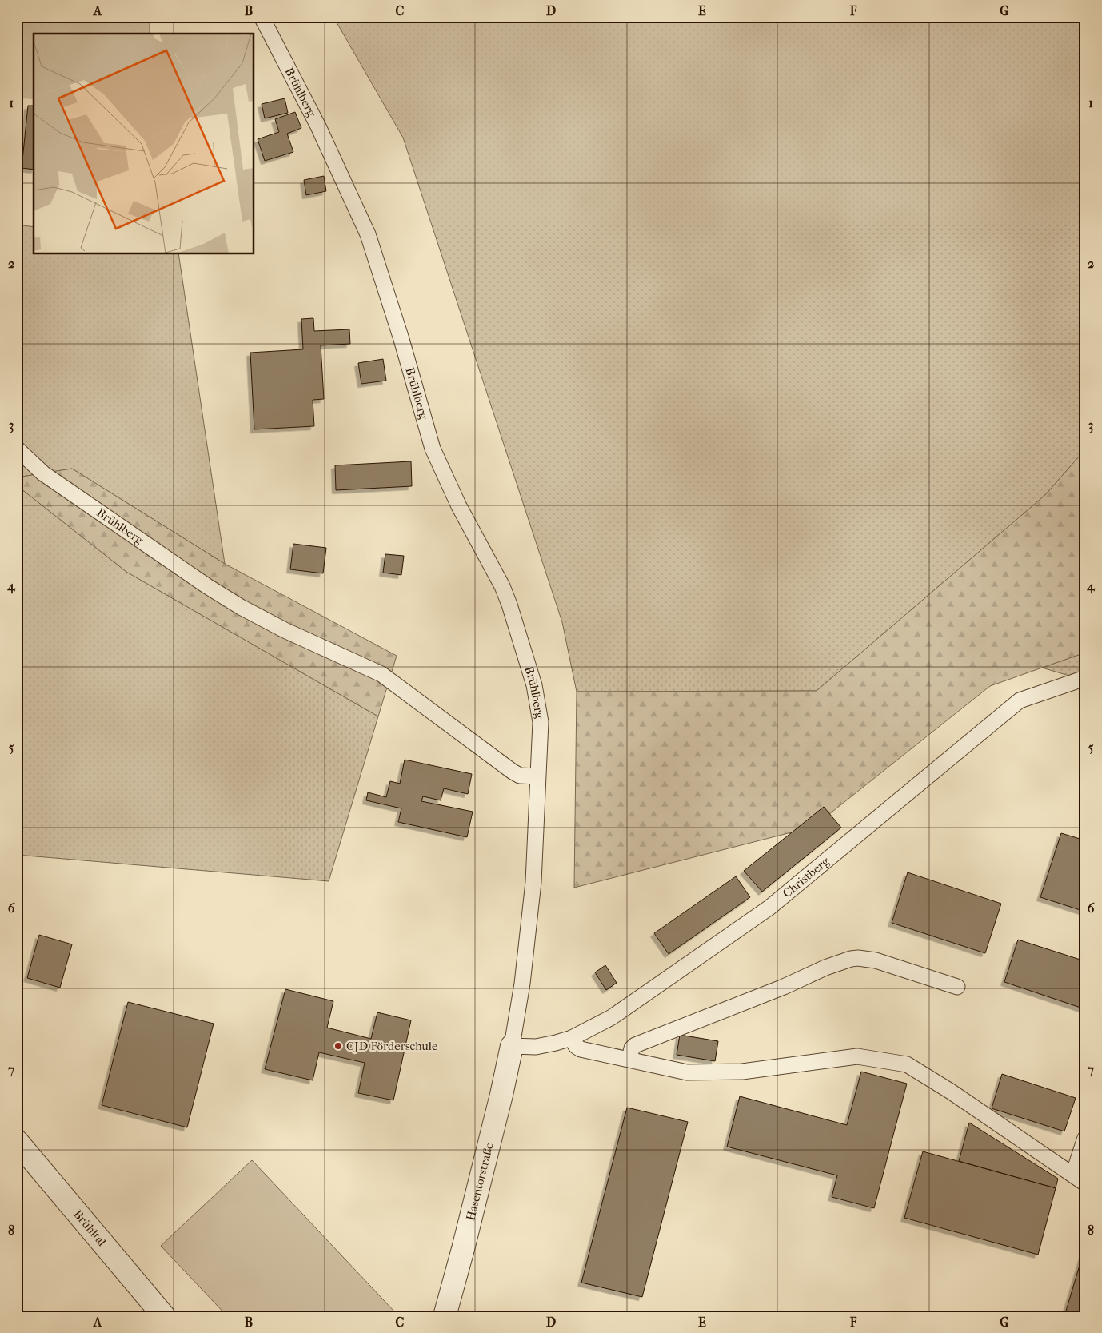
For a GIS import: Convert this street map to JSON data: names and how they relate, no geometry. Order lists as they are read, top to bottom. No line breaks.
{"streets":{"street":["Hasentorstraße","Brühltal"],"lane":["Brühlberg","Christberg"]},"crossings":[["Brühlberg","Christberg"],["Brühlberg","Hasentorstraße"],["Christberg","Hasentorstraße"]],"places":["CJD Förderschule"],"grid":{"columns":["A","B","C","D","E","F","G"],"rows":["1","2","3","4","5","6","7","8"]}}
